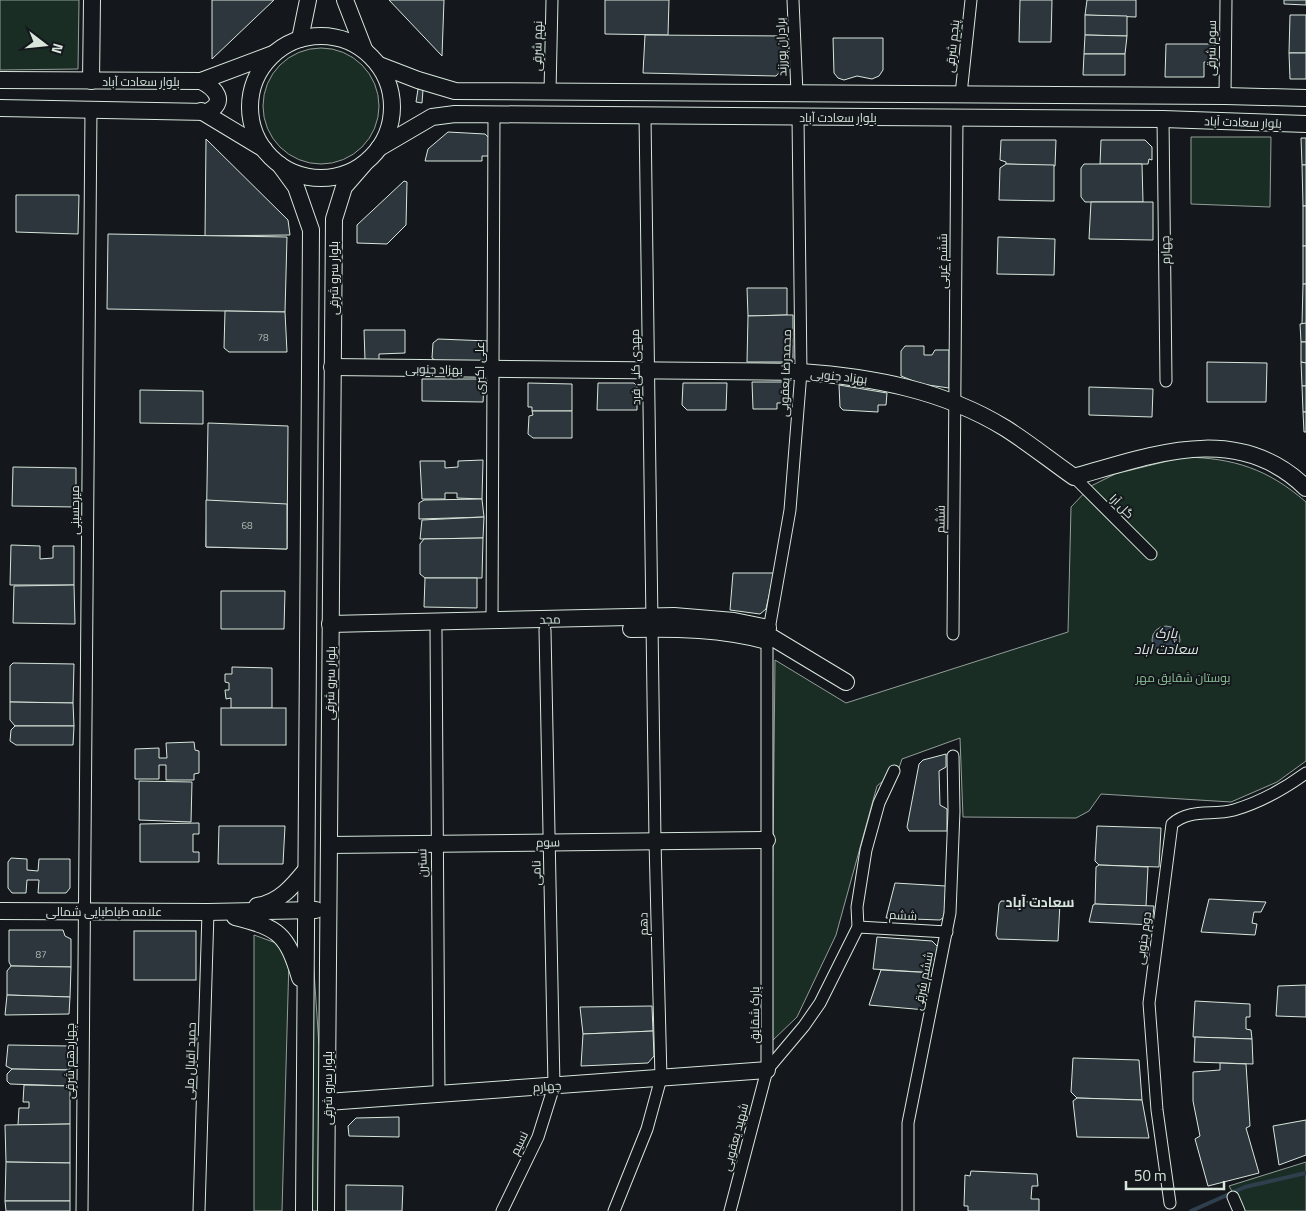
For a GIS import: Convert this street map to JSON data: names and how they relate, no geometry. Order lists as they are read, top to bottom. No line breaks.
{"streets":{"main road":["بلوار سعادت آباد","چهارم","بلوار سرو شرقی","بهزاد جنوبی","مجد","سوم","علامه طباطبایی شمالی"],"street":["نهم شرقی","پنجم شرقی","برادران پورزند","سوم شرقی","ششم غربی","مهدی کنی فرد","علی اکبری","محمدرضا یعقوبی","گل آرا","میرحسینی","ششم","نسترن","نامی","دهم","دوم جنوبی","ششم شرقی","پارک شقایق","چهاردهم شرقی","حمید اقبال ملی","شهید یعقوبی","نسیم"]},"crossings":[["نهم شرقی","بلوار سعادت آباد"],["پنجم شرقی","بلوار سعادت آباد"],["برادران پورزند","بلوار سعادت آباد"],["سوم شرقی","بلوار سعادت آباد"],["بلوار سعادت آباد","چهارم"],["بلوار سعادت آباد","ششم غربی"],["بلوار سعادت آباد","بلوار سرو شرقی"],["بلوار سعادت آباد","مهدی کنی فرد"],["بلوار سعادت آباد","علی اکبری"],["بلوار سعادت آباد","محمدرضا یعقوبی"],["چهارم","بلوار سرو شرقی"],["چهارم","نسترن"],["چهارم","نامی"],["چهارم","دهم"],["چهارم","پارک شقایق"],["چهارم","شهید یعقوبی"],["چهارم","نسیم"],["ششم غربی","بهزاد جنوبی"],["ششم غربی","ششم"],["بلوار سرو شرقی","بهزاد جنوبی"],["بلوار سرو شرقی","مجد"],["بلوار سرو شرقی","سوم"],["بلوار سرو شرقی","علامه طباطبایی شمالی"],["مهدی کنی فرد","بهزاد جنوبی"],["مهدی کنی فرد","مجد"],["مهدی کنی فرد","دهم"],["علی اکبری","بهزاد جنوبی"],["علی اکبری","مجد"],["بهزاد جنوبی","محمدرضا یعقوبی"],["بهزاد جنوبی","گل آرا"],["بهزاد جنوبی","ششم"],["محمدرضا یعقوبی","مجد"],["محمدرضا یعقوبی","پارک شقایق"],["میرحسینی","علامه طباطبایی شمالی"],["میرحسینی","چهاردهم شرقی"],["ششم","ششم شرقی"],["مجد","نسترن"],["مجد","نامی"],["مجد","دهم"],["مجد","پارک شقایق"],["سوم","نسترن"],["سوم","نامی"],["سوم","دهم"],["سوم","پارک شقایق"],["نامی","نسیم"],["علامه طباطبایی شمالی","چهاردهم شرقی"],["علامه طباطبایی شمالی","حمید اقبال ملی"],["پارک شقایق","شهید یعقوبی"]],"districts":["سعادت آباد"],"water":["پارک سعادت اباد"],"parks":["بوستان شقایق مهر"],"house_numbers":["78","68","87"],"scale_bar":"50 m","north":"right"}
